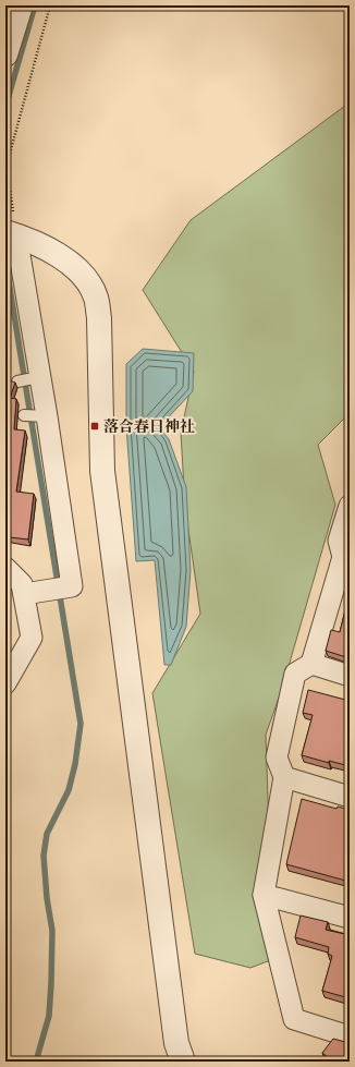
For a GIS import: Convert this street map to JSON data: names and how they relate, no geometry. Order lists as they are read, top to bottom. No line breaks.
{"places":{"transit":["落合春日神社"]}}
